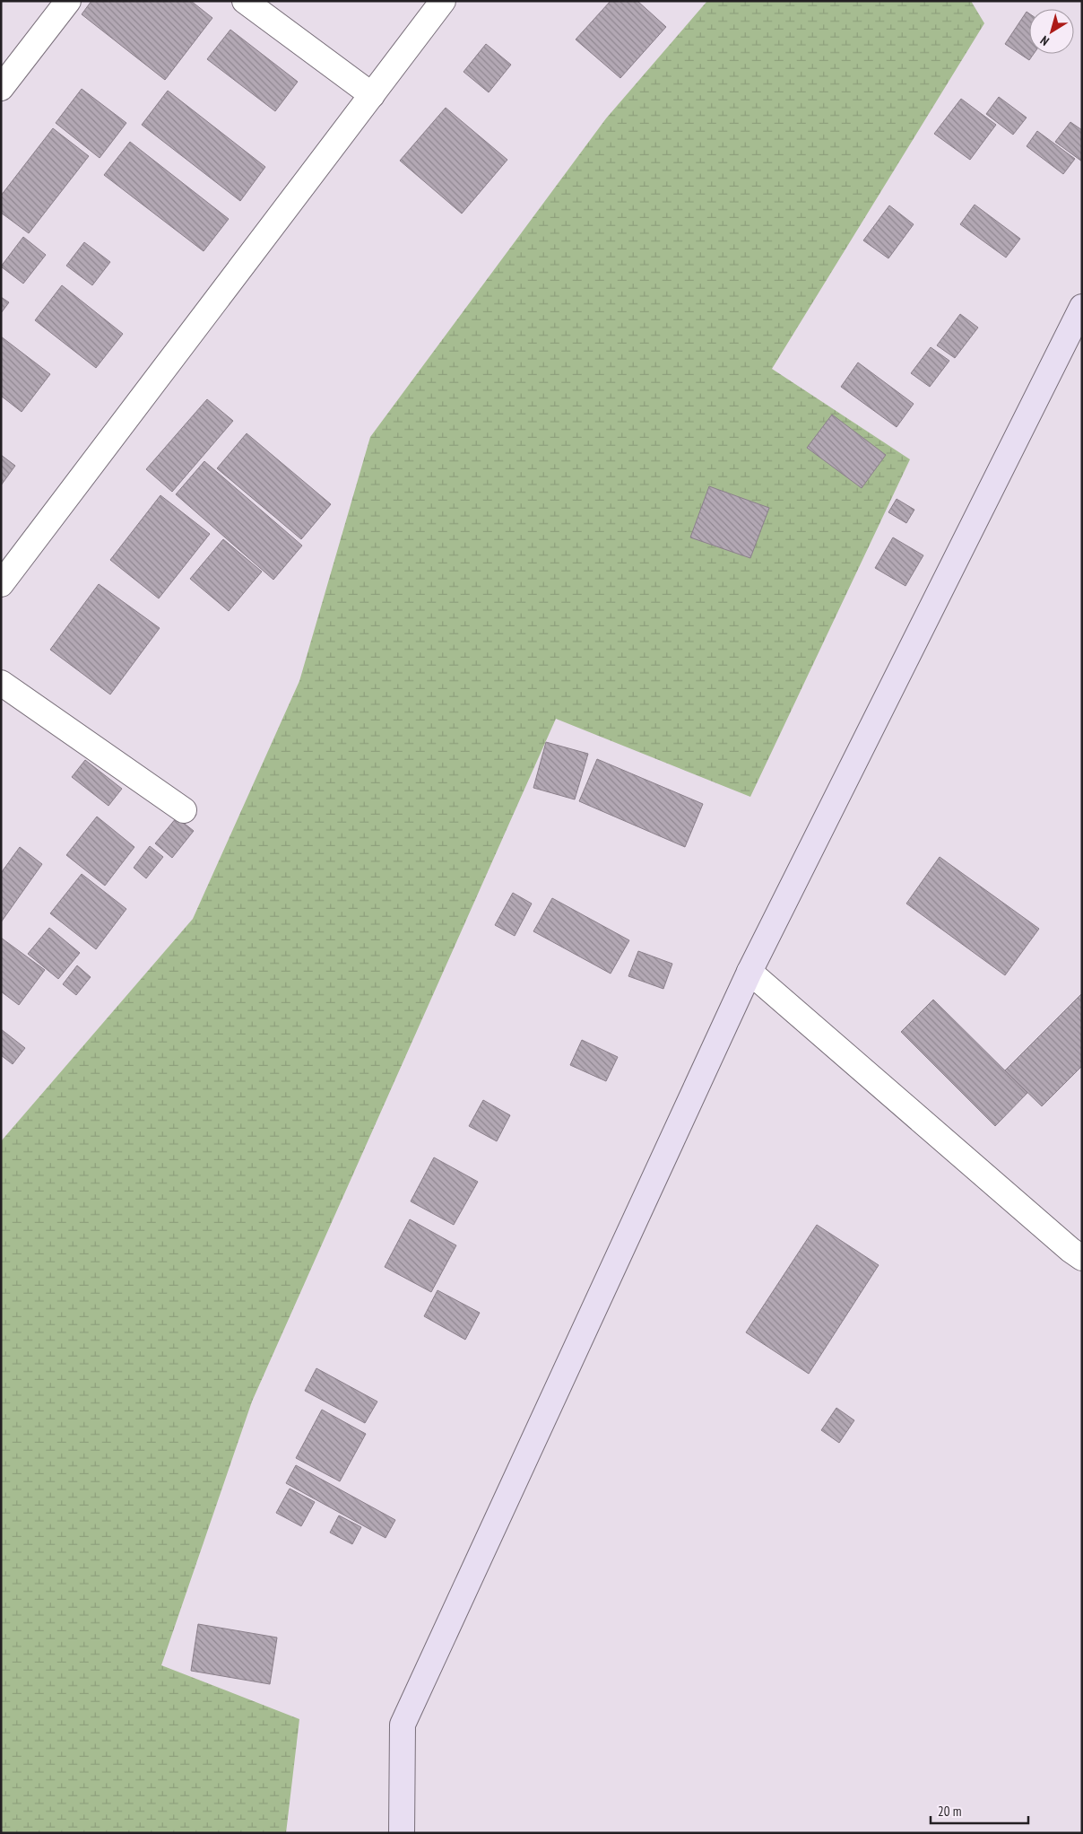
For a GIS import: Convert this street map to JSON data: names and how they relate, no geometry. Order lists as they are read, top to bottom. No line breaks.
{"scale_bar":"20 m","north":"bottom left"}
